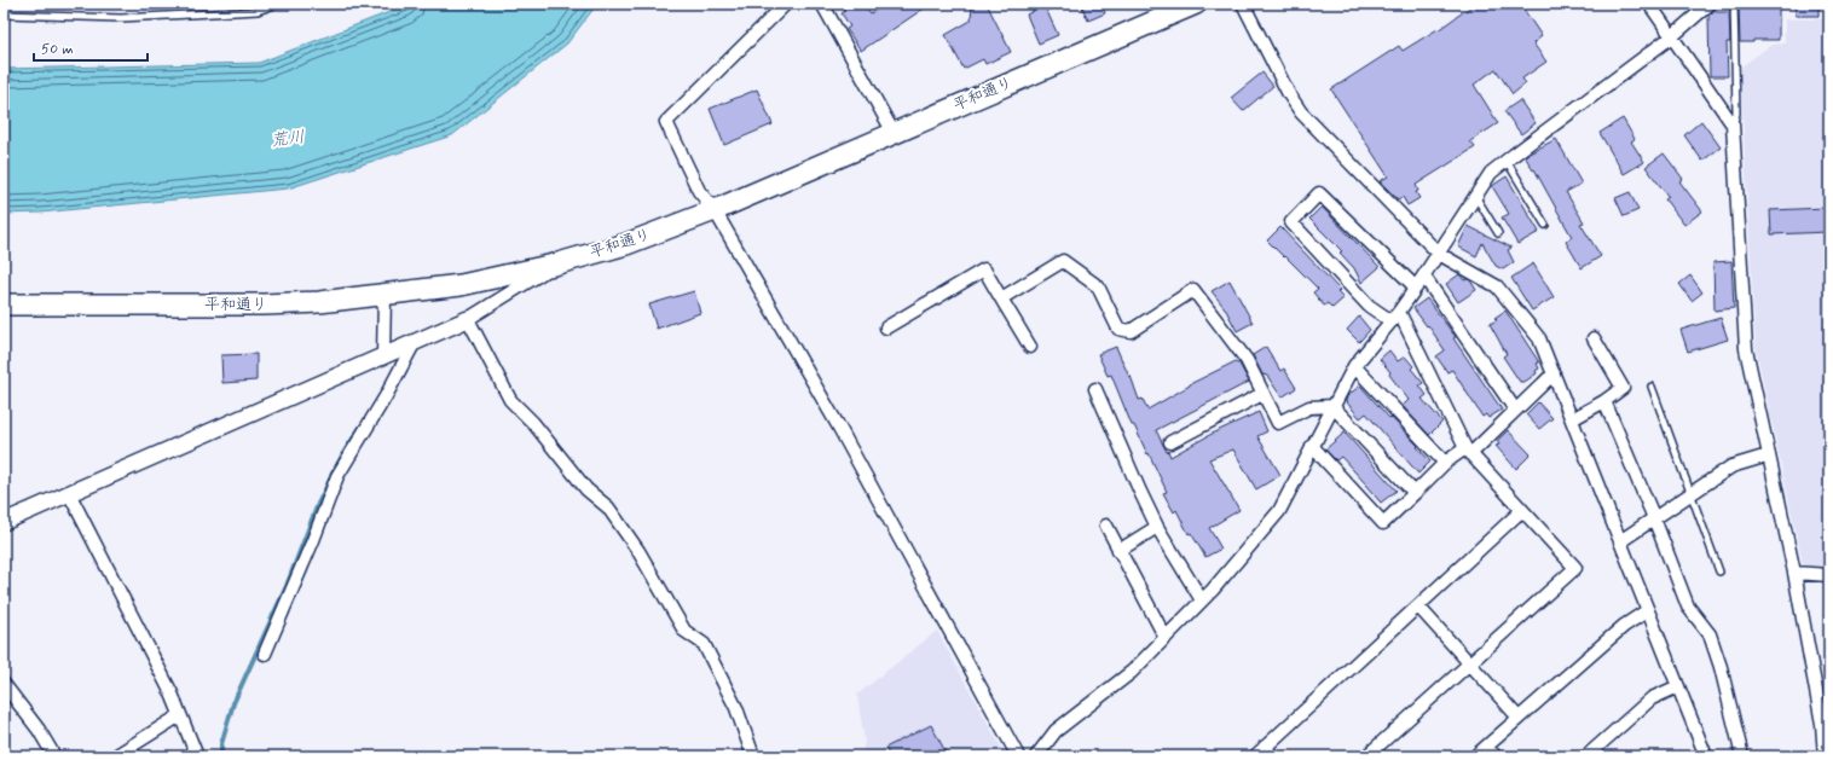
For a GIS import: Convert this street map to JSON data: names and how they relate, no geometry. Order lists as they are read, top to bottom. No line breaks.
{"streets":{"highway":["平和通り"]},"water":["荒川"],"scale_bar":"50 m"}
